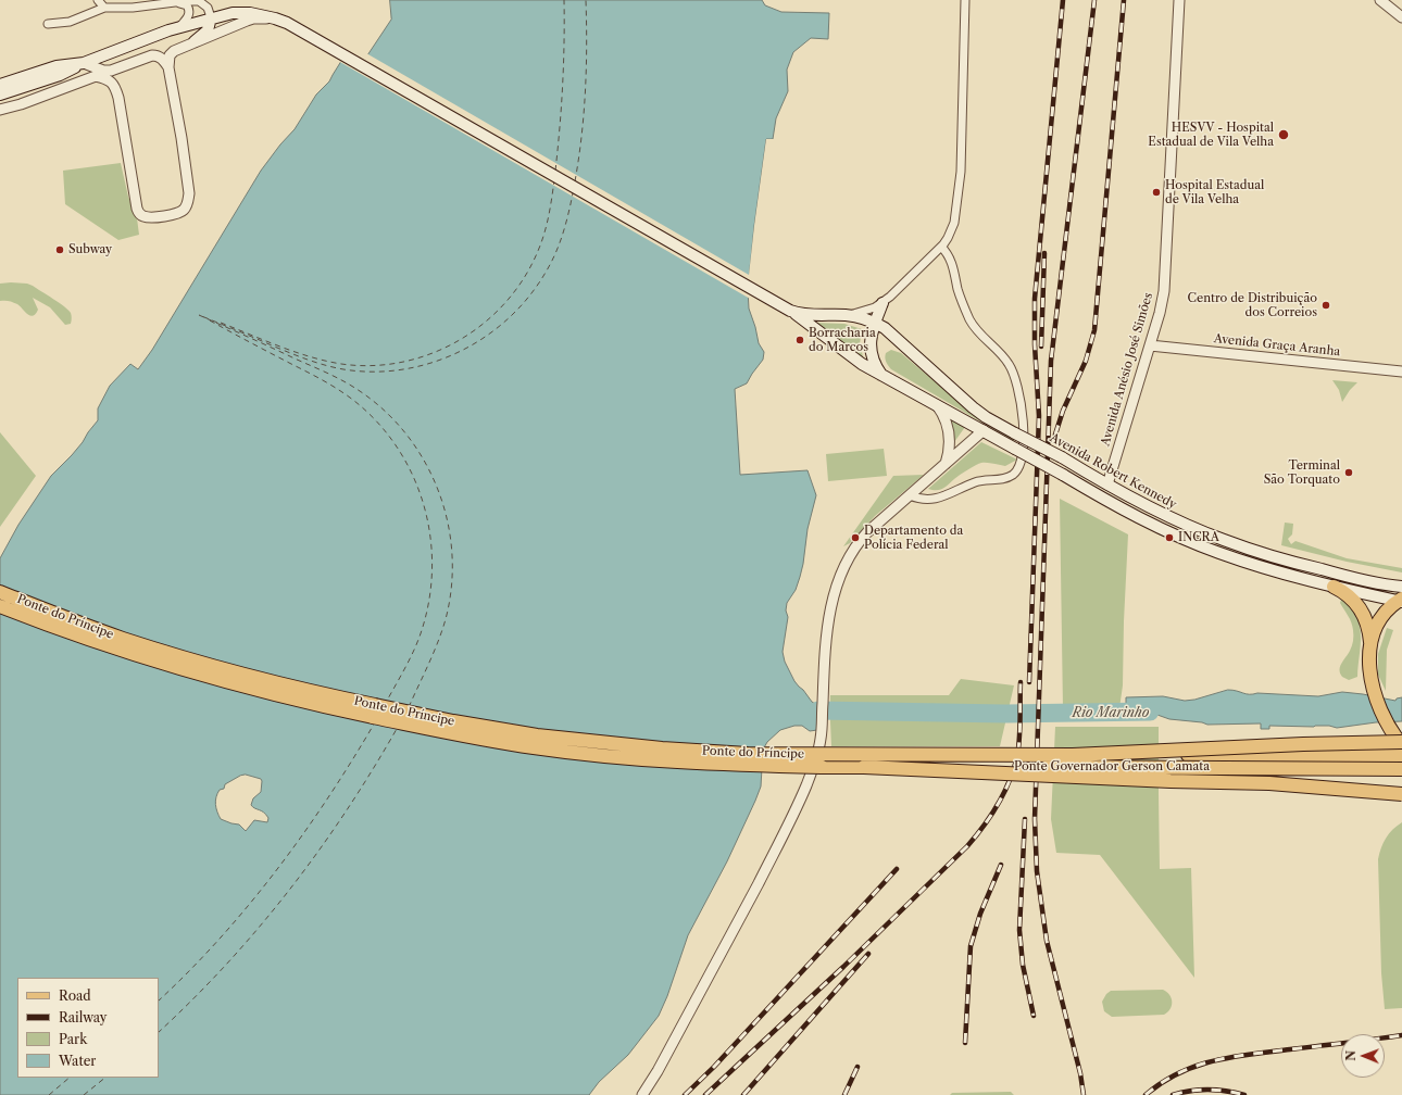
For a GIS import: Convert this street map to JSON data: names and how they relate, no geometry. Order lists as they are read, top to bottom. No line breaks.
{"streets":{"main road":["Avenida Robert Kennedy","Ponte do Príncipe","Ponte Governador Gerson Camata"],"street":["Avenida Graça Aranha","Avenida Anésio José Simões"]},"crossings":[["Avenida Graça Aranha","Avenida Anésio José Simões"],["Avenida Anésio José Simões","Avenida Robert Kennedy"],["Ponte do Príncipe","Ponte Governador Gerson Camata"]],"water":["Rio Marinho"],"places":["HESVV - Hospital Estadual de Vila Velha","Hospital Estadual de Vila Velha","Subway","Centro de Distribuição dos Correios","Borracharia do Marcos","Terminal São Torquato","Departamento da Polícia Federal","INCRA"],"legend":["Road","Railway","Park","Water"],"north":"left"}
